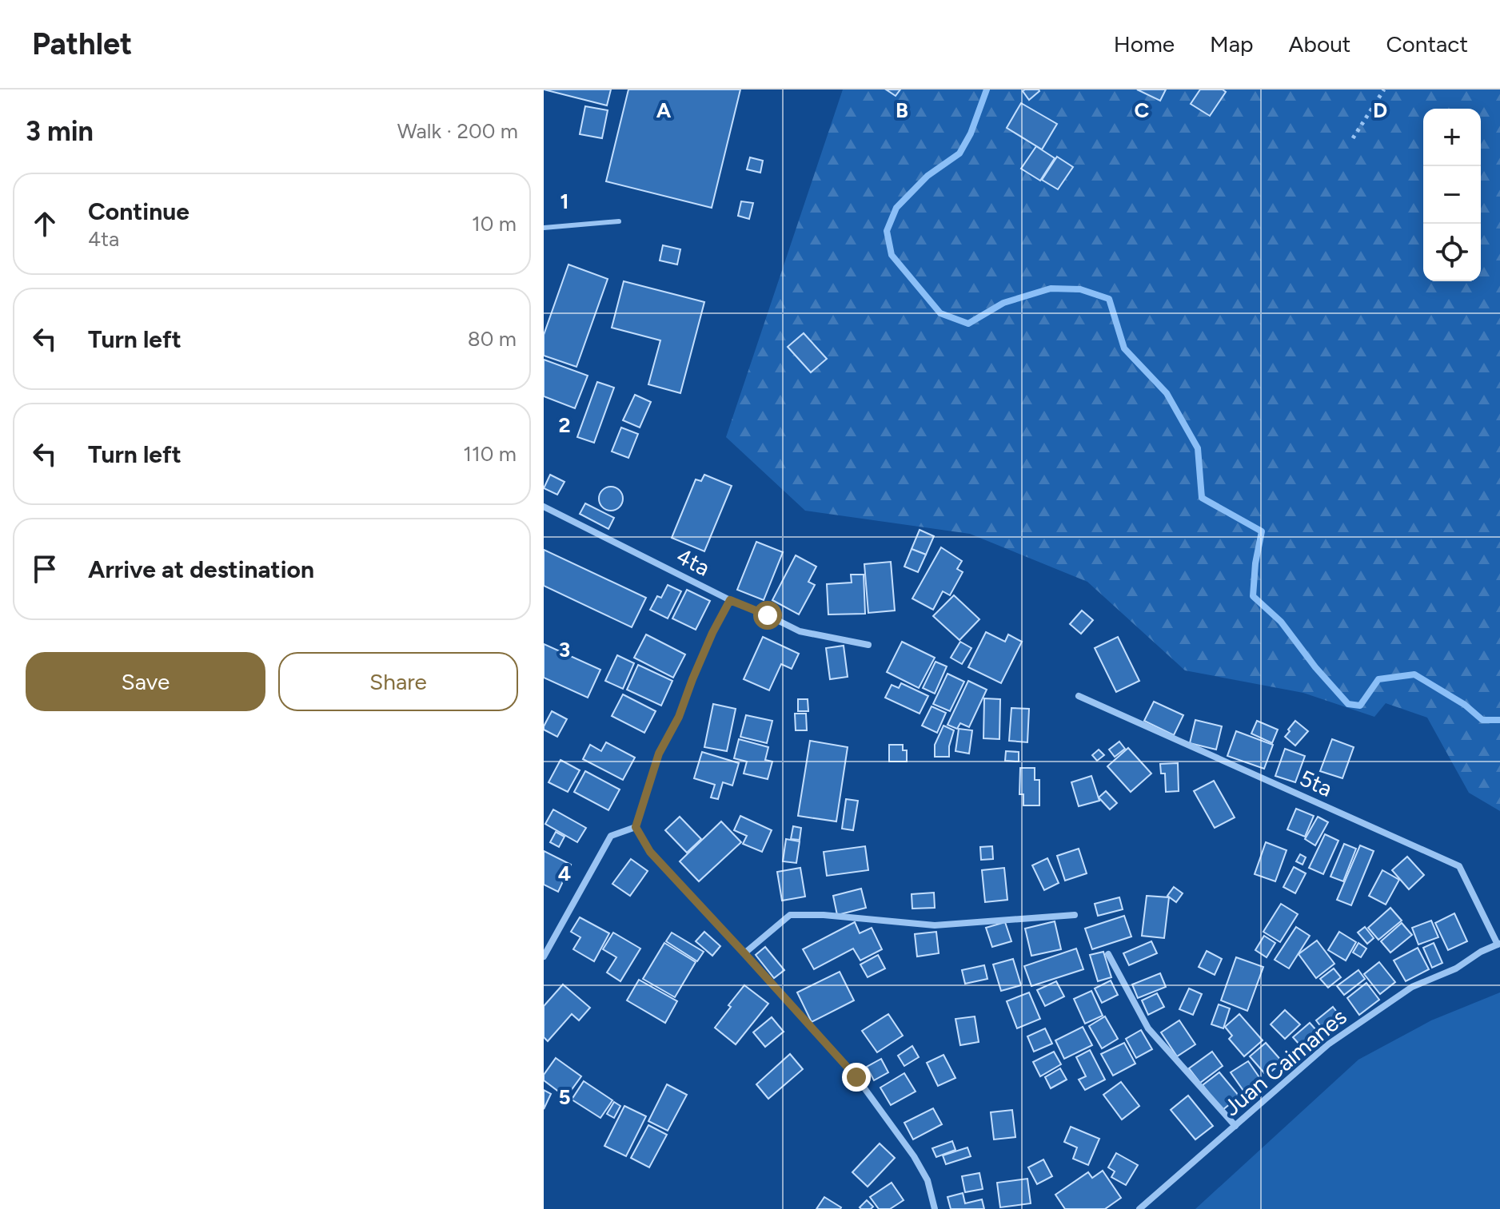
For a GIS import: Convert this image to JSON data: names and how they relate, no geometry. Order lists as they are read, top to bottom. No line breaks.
{"streets":{"street":["4ta","5ta","Juan Caimanes"]},"crossings":[["5ta","Juan Caimanes"]],"page":{"header":"Pathlet","nav":["Home","Map","About","Contact"],"heading":["3 min","Walk · 200 m"],"map_buttons":["+","−"],"list":[["Continue","4ta","10 m"],["Turn left","80 m"],["Turn left","110 m"],"Arrive at destination"],"buttons":["Save","Share"]},"grid":{"columns":["A","B","C","D"],"rows":["1","2","3","4","5"]}}
